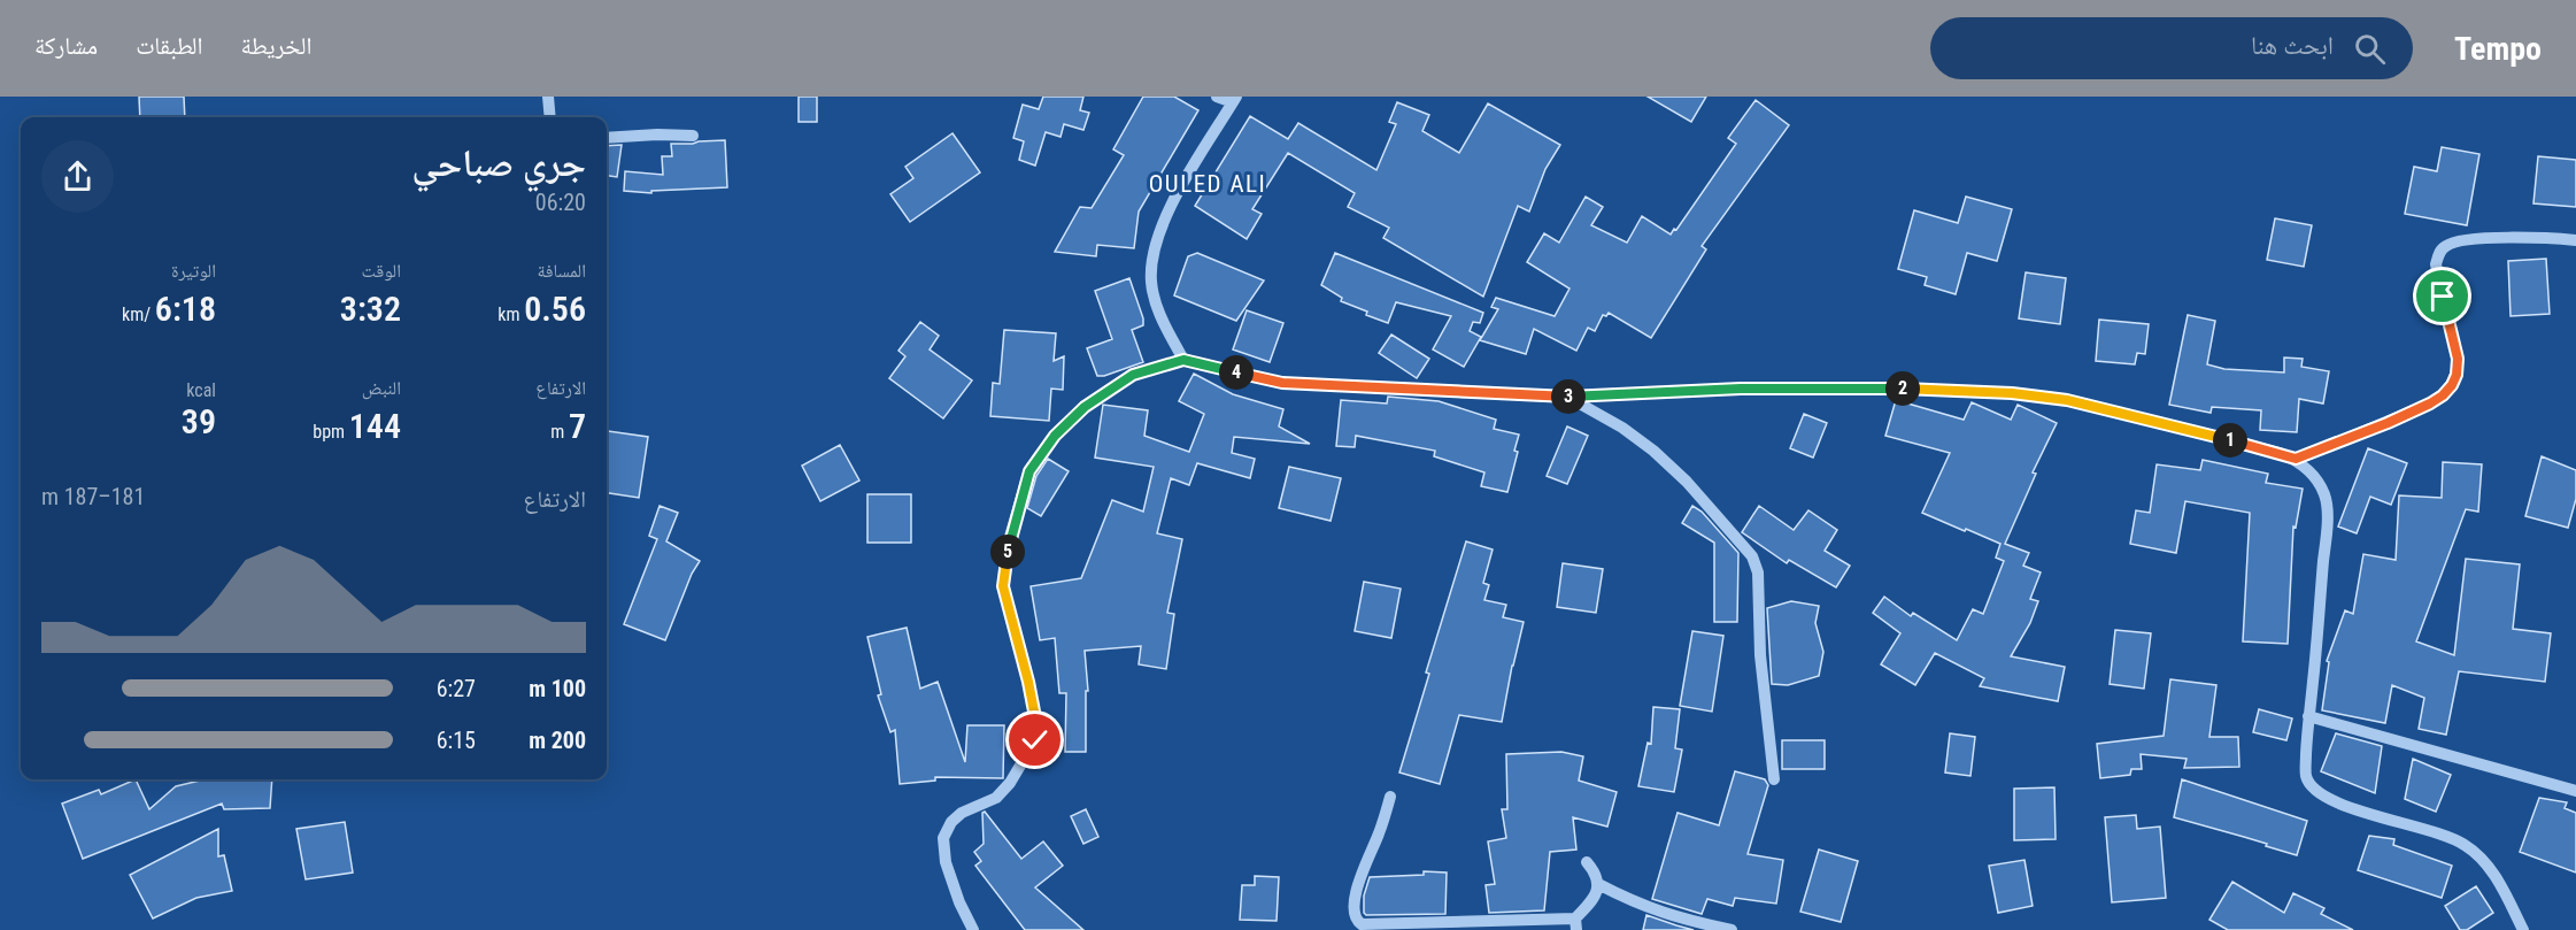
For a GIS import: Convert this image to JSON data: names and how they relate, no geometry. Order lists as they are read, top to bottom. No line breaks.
{"districts":["OULED ALI"],"page":{"header":"Tempo","search":"ابحث هنا","nav":["الخريطة","الطبقات","مشاركة"],"heading":["جري صباحي","06:20"],"stats":[["المسافة","0.56 km"],["الوقت","3:32"],["الوتيرة","6:18 /km"],["الارتفاع","7 m"],["النبض","144 bpm"],["kcal","39"]],"pins":["4","2","3","1","5"],"chart":["الارتفاع","181–187 m"],"list":[{"name":"100 m","note":"6:27"},{"name":"200 m","note":"6:15"}]}}
